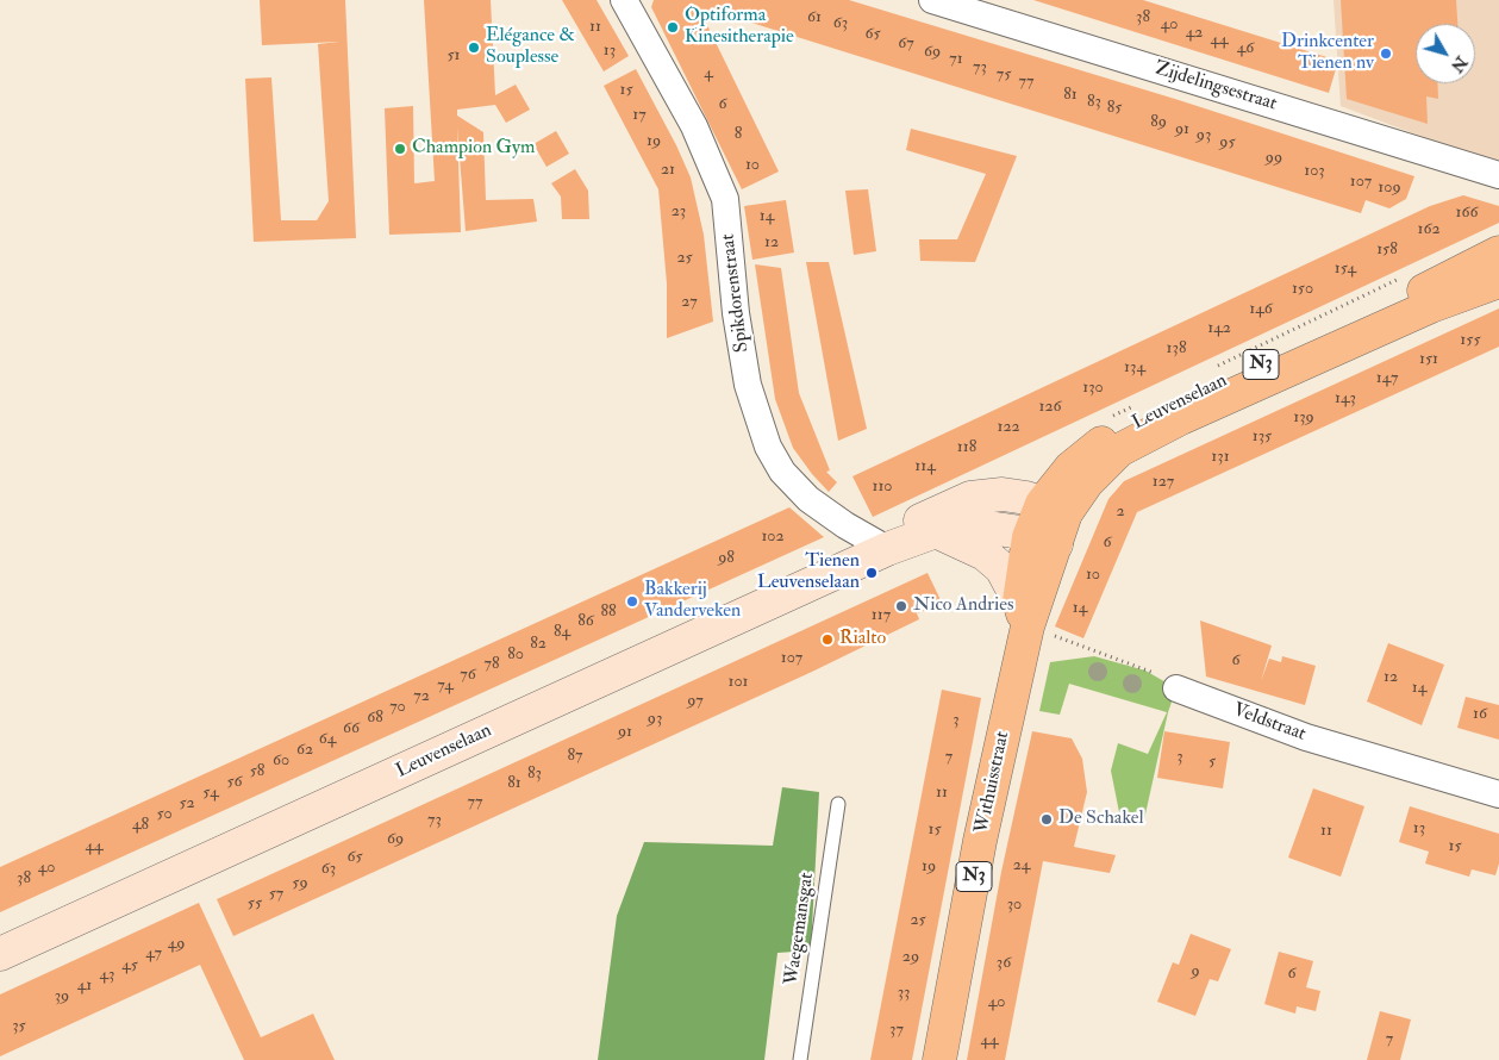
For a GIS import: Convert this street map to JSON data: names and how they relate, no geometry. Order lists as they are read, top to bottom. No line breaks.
{"streets":{"main road":["N3","Leuvenselaan","Withuisstraat"],"street":["Zijdelingsestraat","Spikdorenstraat","Veldstraat"],"lane":["Waegemansgat"]},"crossings":[["Spikdorenstraat","Leuvenselaan"],["Leuvenselaan","Withuisstraat"]],"places":["Optiforma Kinesitherapie","Elégance & Souplesse","Drinkcenter Tienen nv","Champion Gym","Tienen Leuvenselaan","Bakkerij Vanderveken","Nico Andries","Rialto","De Schakel"],"house_numbers":["61","38","63","40","11","42","65","44","67","46","13","69","51","71","73","4","75","77","15","81","83","6","85","17","89","91","8","93","19","95","99","10","21","103","107","109","23","166","14","162","12","158","25","154","150","27","146","142","155","138","151","134","147","130","143","126","139","122","135","118","131","114","127","110","2","102","6","98","10","14","88","117","86","84","82","80","107","6","78","76","12","101","74","14","72","97","70","16","68","93","3","66","91","64","62","87","7","3","60","5","58","83","56","81","54","11","77","52","50","73","48","13","15","11","69","44","15","65","24","19","40","63","38","59","57","55","30","25","49","47","29","36","45","9","6","43","41","33","39","40","35","37","7","44"],"north":"bottom right"}
